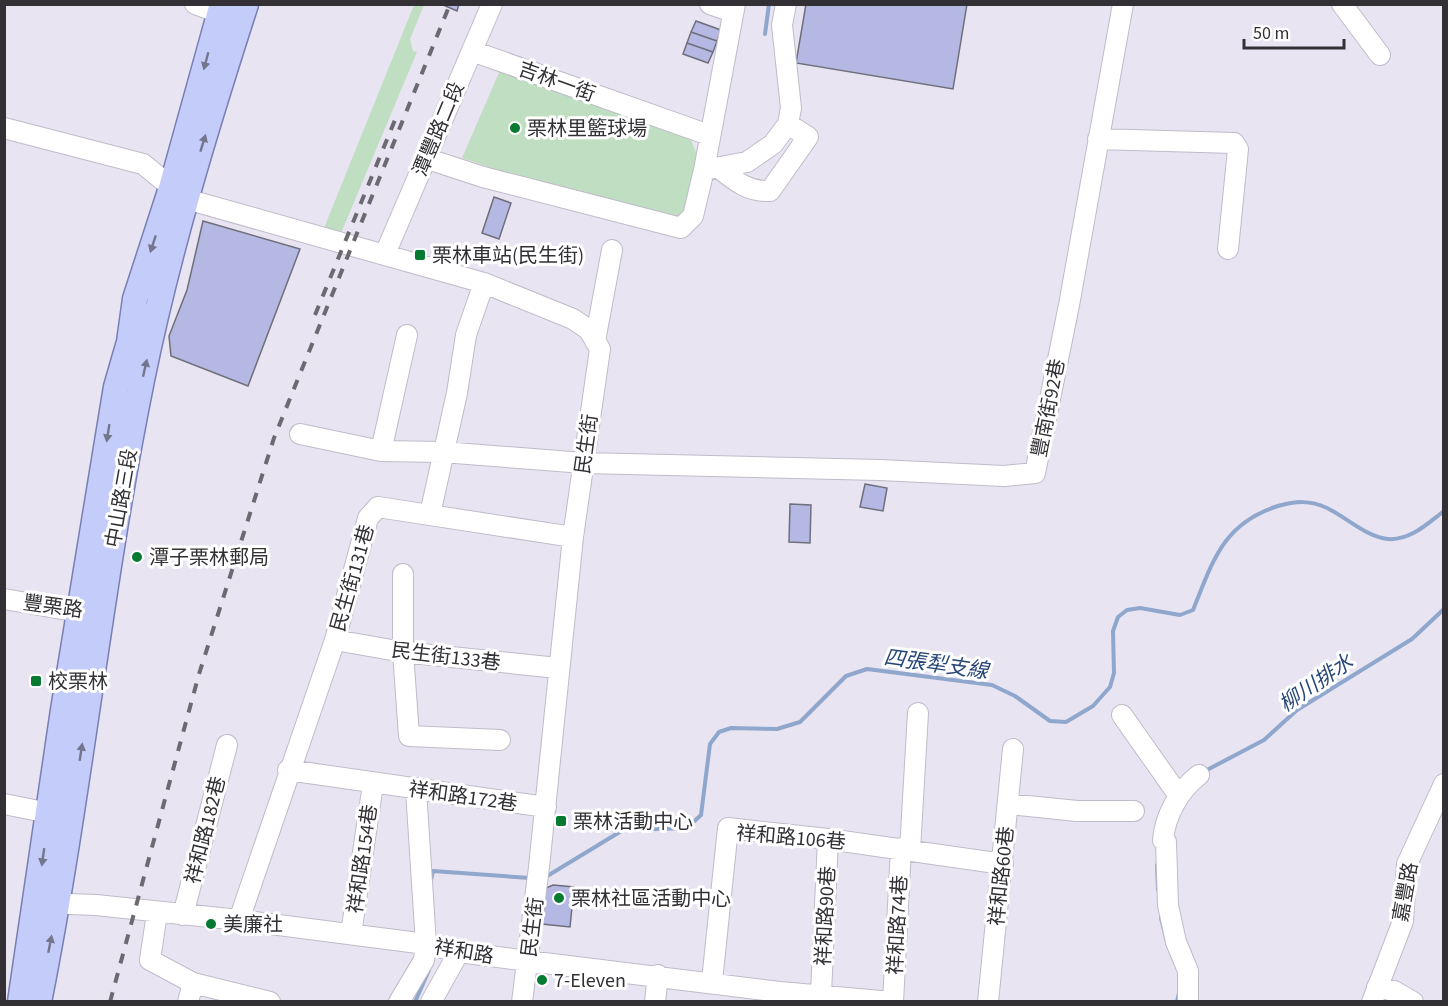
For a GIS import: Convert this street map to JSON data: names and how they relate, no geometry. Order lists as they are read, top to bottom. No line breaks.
{"streets":{"main road":["中山路三段"],"street":["吉林一街","潭豐路二段","豐南街92巷","民生街","民生街131巷","豐栗路","民生街133巷","祥和路172巷","祥和路182巷","祥和路106巷","祥和路154巷","祥和路60巷","嘉豐路","祥和路90巷","祥和路74巷","祥和路"]},"crossings":[["吉林一街","潭豐路二段"],["豐南街92巷","民生街"],["民生街","民生街131巷"],["民生街","民生街133巷"],["民生街","祥和路172巷"],["民生街","祥和路"],["中山路三段","豐栗路"],["中山路三段","祥和路"],["民生街131巷","民生街133巷"],["民生街131巷","祥和路172巷"],["祥和路172巷","祥和路154巷"],["祥和路182巷","祥和路"],["祥和路106巷","祥和路60巷"],["祥和路106巷","祥和路90巷"],["祥和路106巷","祥和路74巷"],["祥和路106巷","祥和路"],["祥和路154巷","祥和路"],["祥和路90巷","祥和路"],["祥和路74巷","祥和路"]],"water":["四張犁支線","柳川排水"],"places":{"other":["栗林里籃球場","潭子栗林郵局","栗林社區活動中心","美廉社","7-Eleven"],"transit":["栗林車站(民生街)","校栗林","栗林活動中心"]},"scale_bar":"50 m"}
